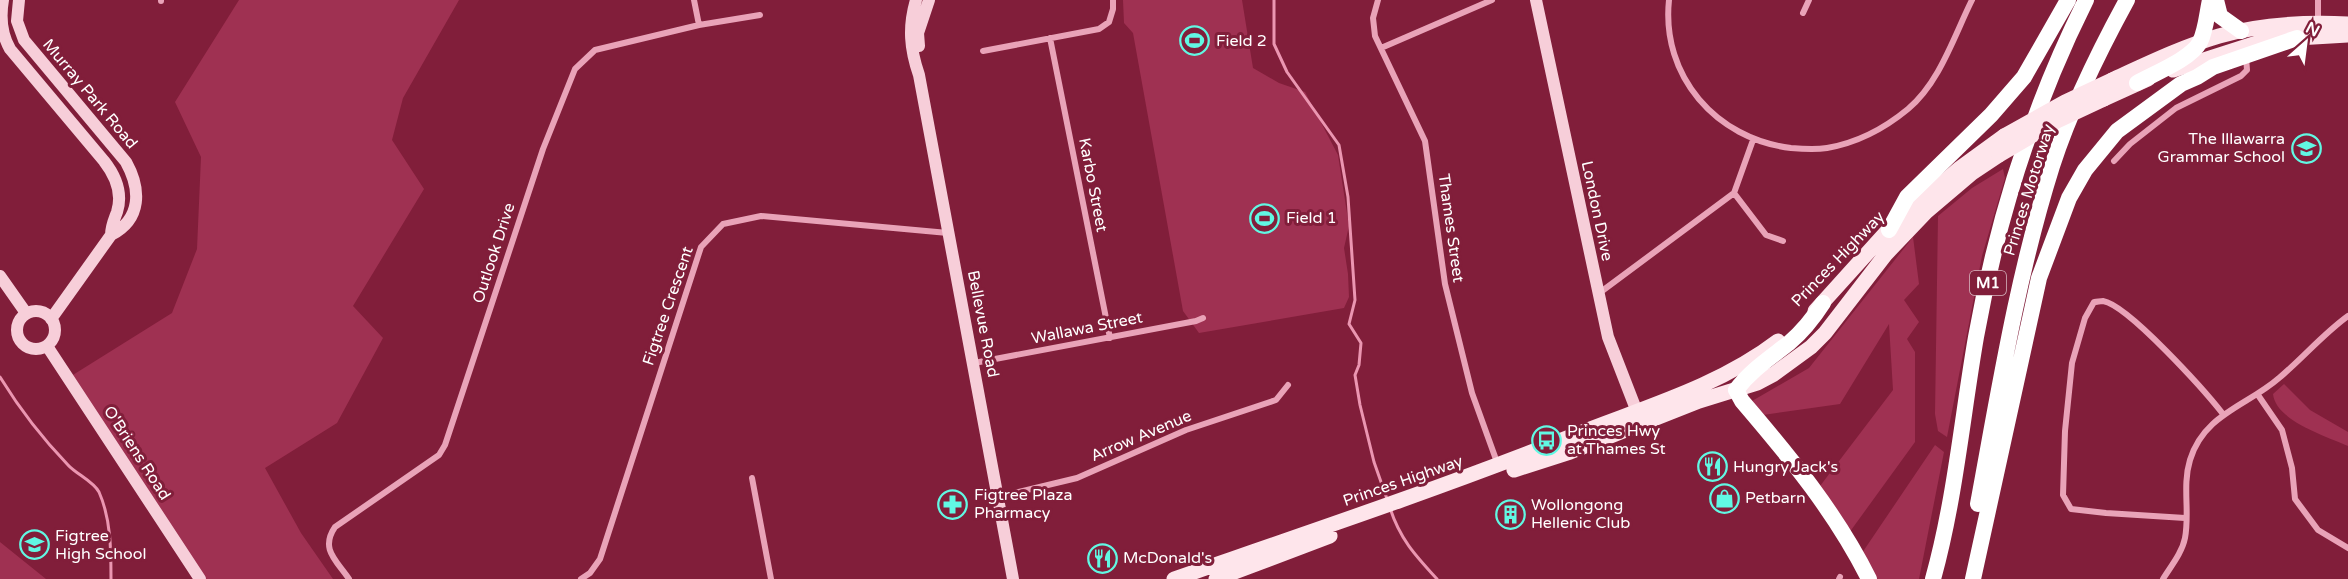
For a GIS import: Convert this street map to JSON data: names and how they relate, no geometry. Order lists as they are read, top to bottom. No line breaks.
{"streets":{"highway":["Princes Motorway","M1"],"main road":["Princes Highway"],"street":["Murray Park Road","Karbo Street","London Drive","Thames Street","Outlook Drive","Figtree Crescent","Bellevue Road","Wallawa Street","Arrow Avenue","O'Briens Road"]},"crossings":[["Murray Park Road","O'Briens Road"],["Karbo Street","Wallawa Street"],["London Drive","Princes Highway"],["Thames Street","Princes Highway"],["Figtree Crescent","Bellevue Road"],["Bellevue Road","Wallawa Street"],["Bellevue Road","Arrow Avenue"]],"places":{"sports":["Field 2","Field 1"],"school or university":["The Illawarra Grammar School","Figtree High School"],"bus stop":["Princes Hwy at Thames St"],"restaurant":["Hungry Jack's","McDonald's"],"shop":["Petbarn"],"pharmacy":["Figtree Plaza Pharmacy"],"building":["Wollongong Hellenic Club"]},"north":"top right"}
